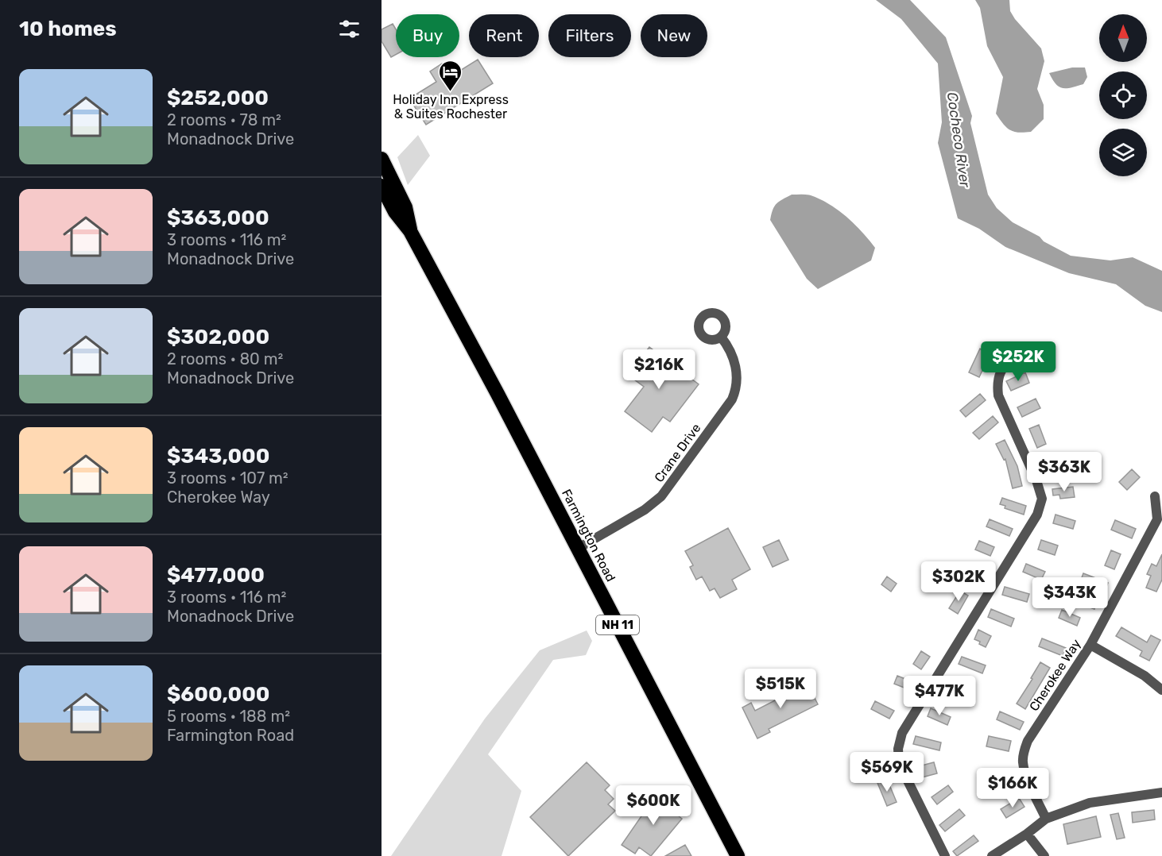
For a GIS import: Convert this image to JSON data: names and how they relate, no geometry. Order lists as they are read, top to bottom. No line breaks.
{"streets":{"highway":["Farmington Road","NH 11"],"street":["Crane Drive","Cherokee Way"]},"crossings":[["Crane Drive","Farmington Road"]],"water":["Cocheco River"],"places":{"hotel":["Holiday Inn Express & Suites Rochester"]},"north":"top","page":{"heading":"10 homes","chip":["Buy","Rent","Filters","New"],"list":[{"name":"$252,000","note":"2 rooms · 78 m² · Monadnock Drive"},{"name":"$363,000","note":"3 rooms · 116 m² · Monadnock Drive"},{"name":"$302,000","note":"2 rooms · 80 m² · Monadnock Drive"},{"name":"$343,000","note":"3 rooms · 107 m² · Cherokee Way"},{"name":"$477,000","note":"3 rooms · 116 m² · Monadnock Drive"},{"name":"$600,000","note":"5 rooms · 188 m² · Farmington Road"}],"price":["$252K","$216K","$363K","$302K","$343K","$515K","$477K","$569K","$166K","$600K"]}}
